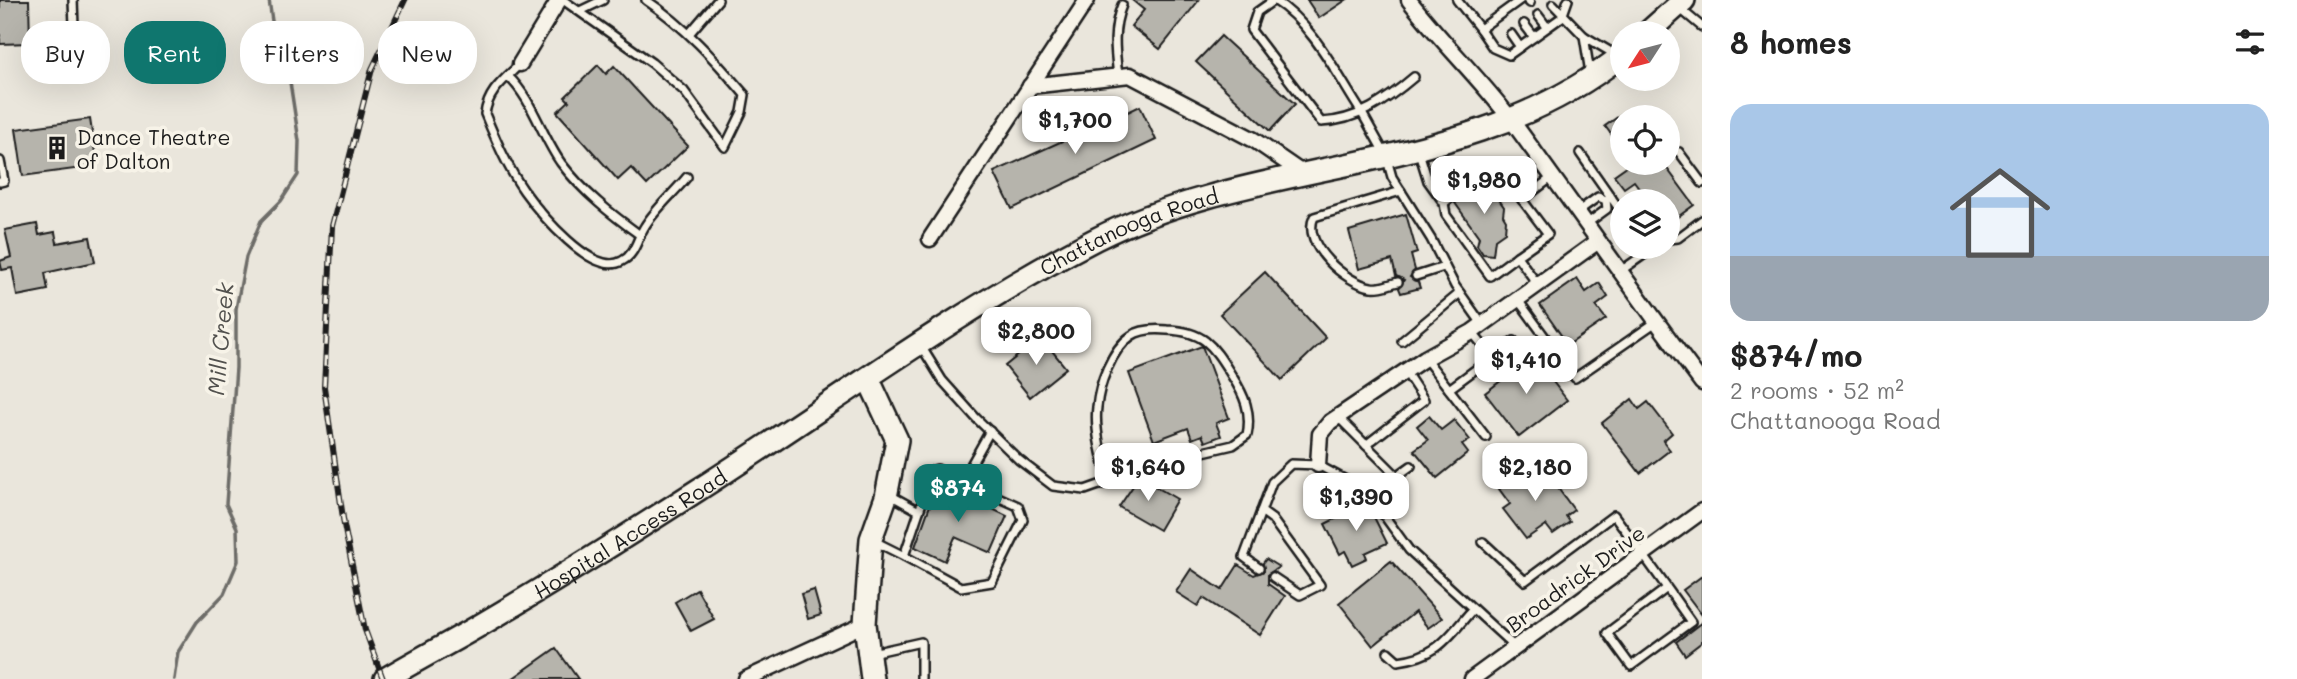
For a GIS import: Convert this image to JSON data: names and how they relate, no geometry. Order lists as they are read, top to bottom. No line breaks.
{"streets":{"main road":["Chattanooga Road","Hospital Access Road"],"street":["Broadrick Drive"]},"crossings":[["Chattanooga Road","Hospital Access Road"]],"water":["Mill Creek"],"places":{"building":["Dance Theatre of Dalton"]},"north":"bottom left","page":{"heading":"8 homes","chip":["Buy","Rent","Filters","New"],"list":[{"name":"$874/mo","note":"2 rooms · 52 m² · Chattanooga Road"}],"price":["$1,700","$1,980","$2,800","$1,410","$1,640","$2,180","$874","$1,390"]}}
